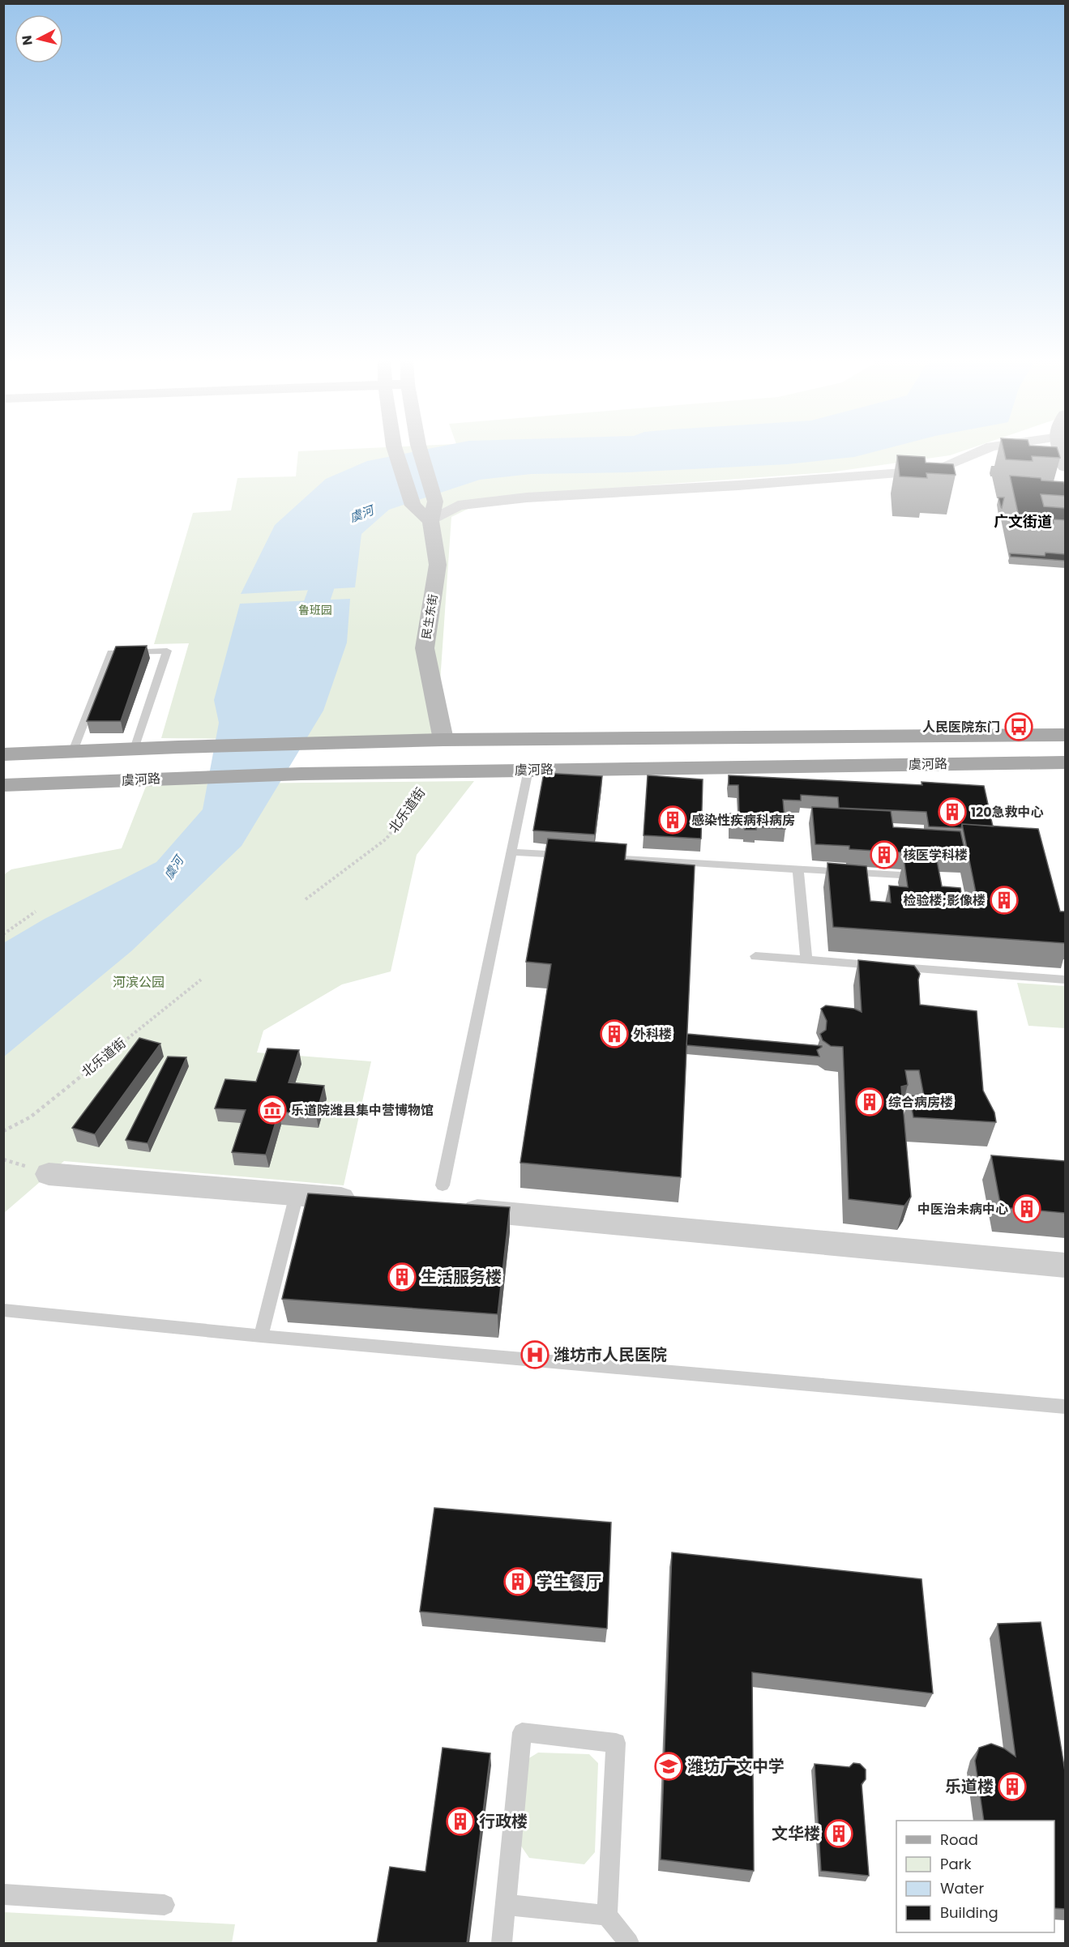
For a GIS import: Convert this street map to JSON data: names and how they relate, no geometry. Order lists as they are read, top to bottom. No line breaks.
{"streets":{"main road":["虞河路"],"street":["民生东街"],"path":["北乐道街"]},"crossings":[["民生东街","虞河路"],["虞河路","北乐道街"]],"districts":["广文街道"],"water":["虞河"],"parks":["鲁班园","河滨公园"],"places":{"bus stop":["人民医院东门"],"building":["120急救中心","感染性疾病科病房","核医学科楼","检验楼;影像楼","外科楼","综合病房楼","中医治未病中心","生活服务楼","学生餐厅","乐道楼","行政楼","文华楼"],"museum":["乐道院潍县集中营博物馆"],"hospital":["潍坊市人民医院"],"school or university":["潍坊广文中学"]},"legend":["Road","Park","Water","Building"],"north":"left"}
